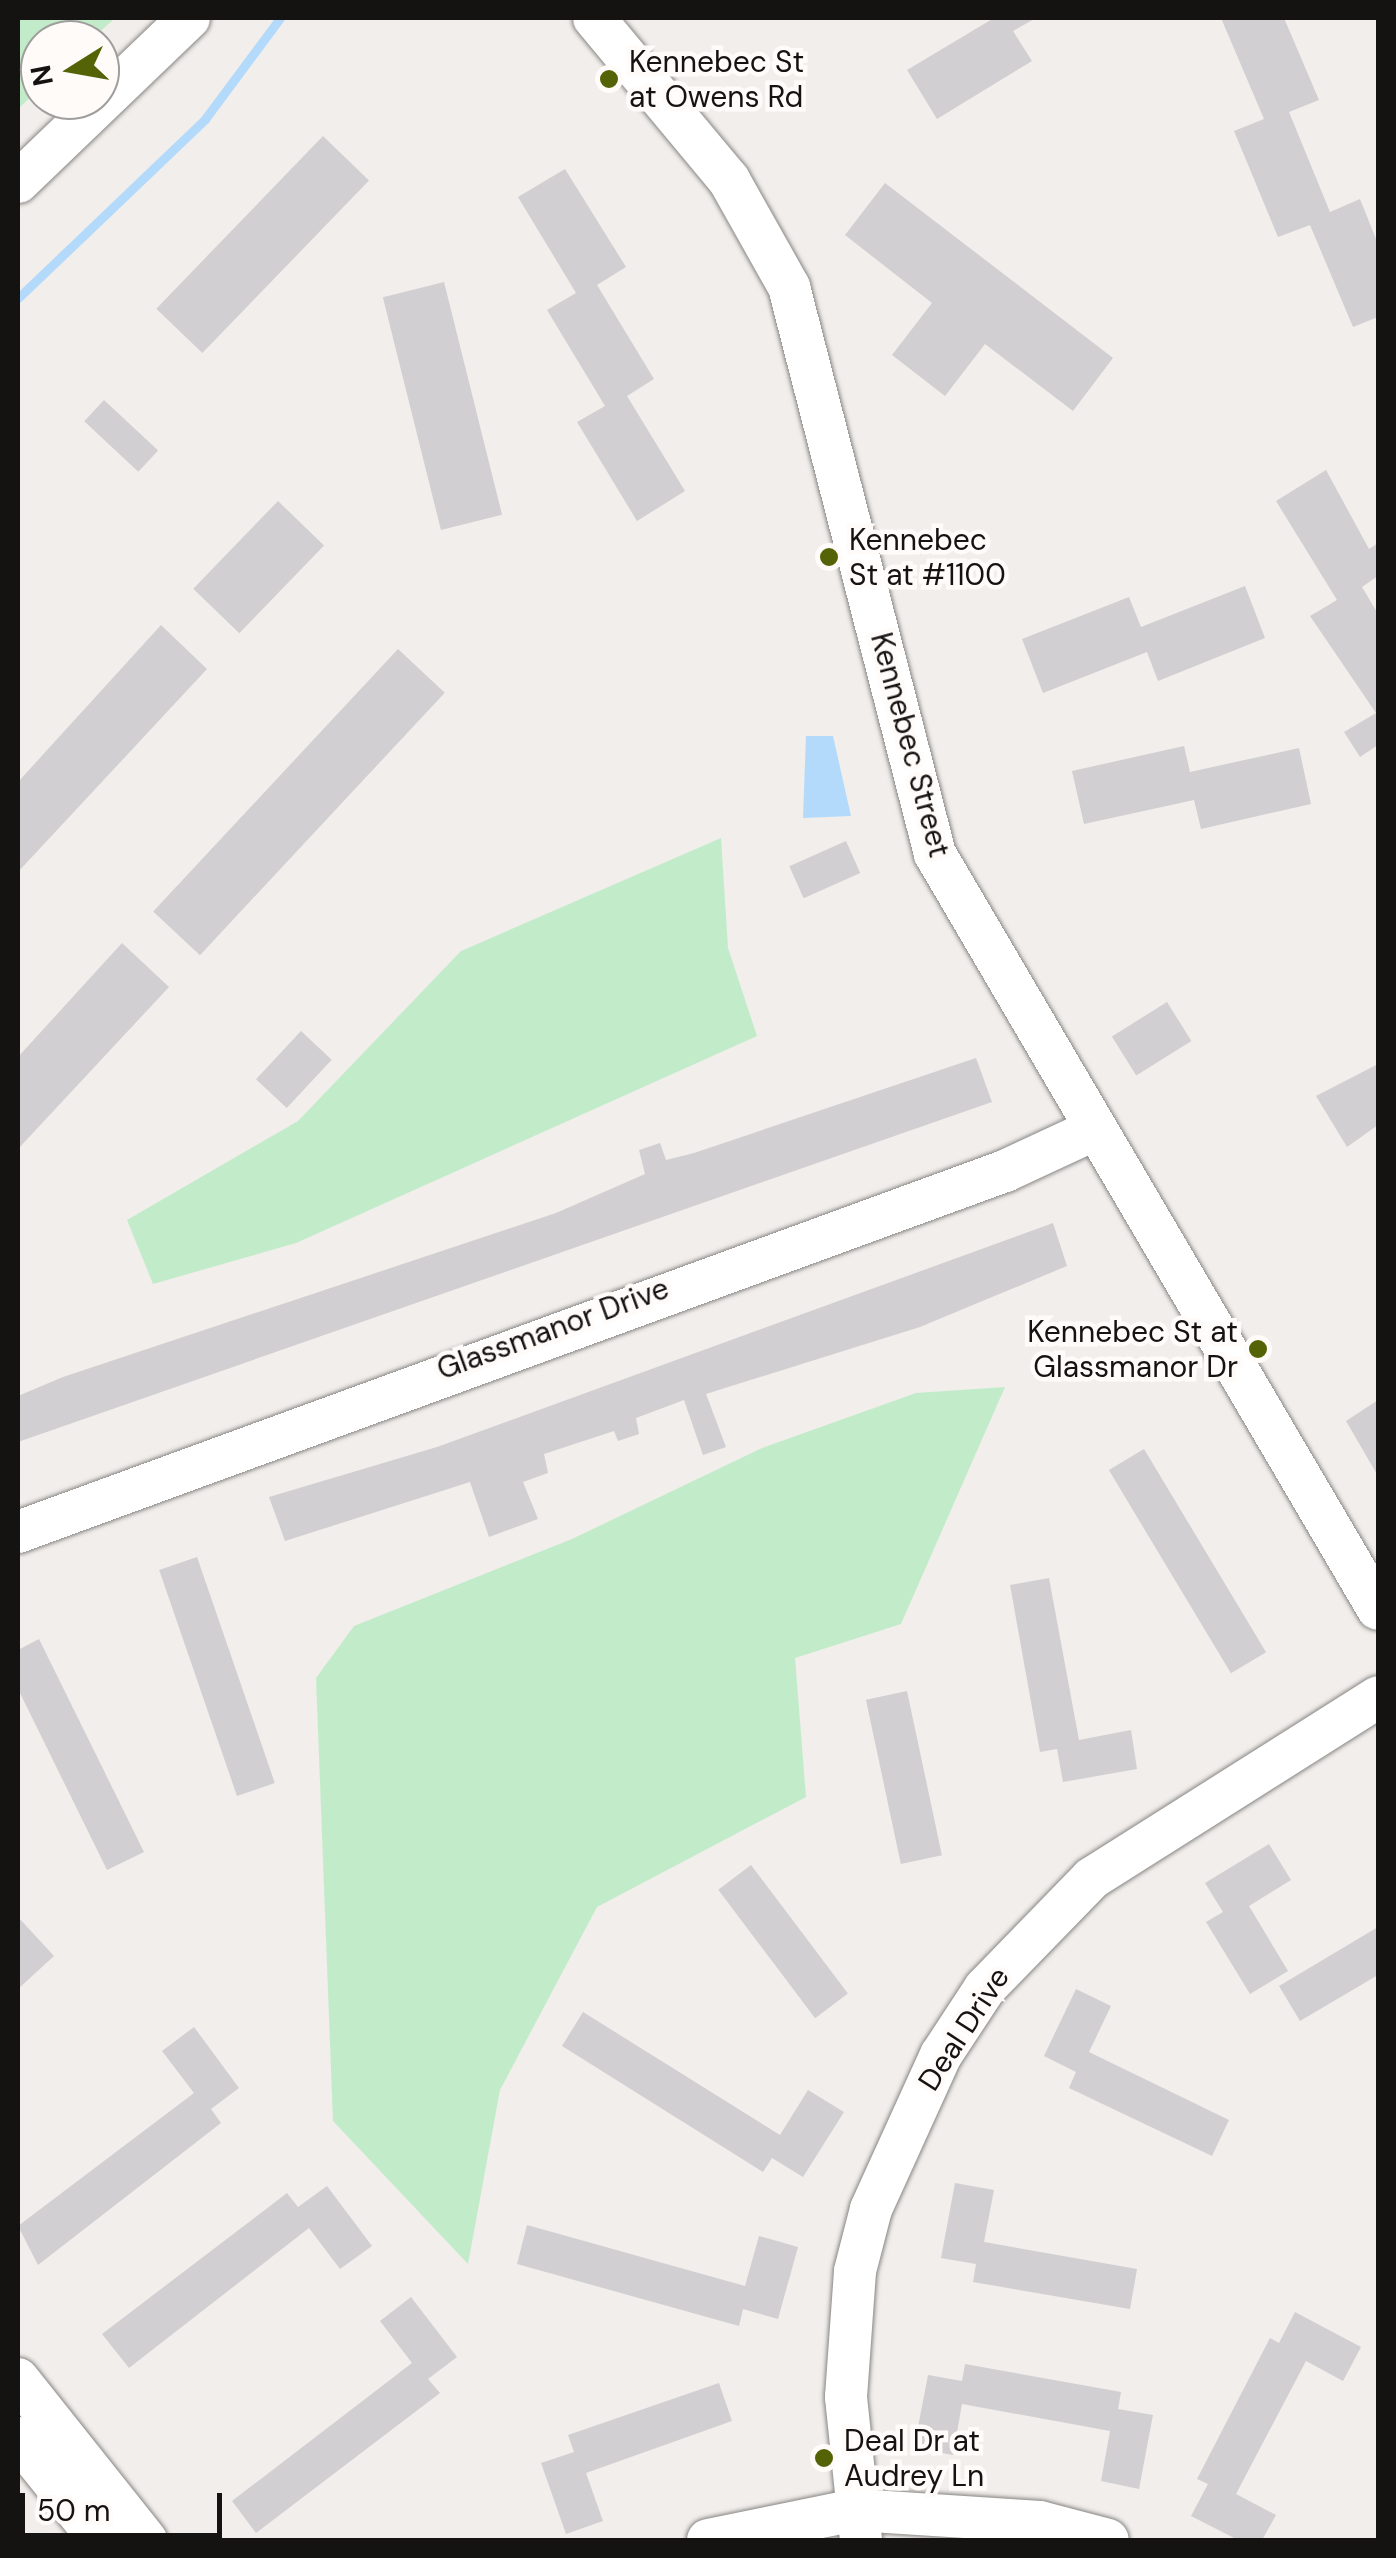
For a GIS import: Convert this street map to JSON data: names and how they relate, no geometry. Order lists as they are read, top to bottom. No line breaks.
{"streets":{"street":["Kennebec Street","Glassmanor Drive","Deal Drive"]},"crossings":[["Kennebec Street","Glassmanor Drive"]],"places":["Kennebec St at Owens Rd","Kennebec St at #1100","Kennebec St at Glassmanor Dr","Deal Dr at Audrey Ln"],"scale_bar":"50 m","north":"left"}
